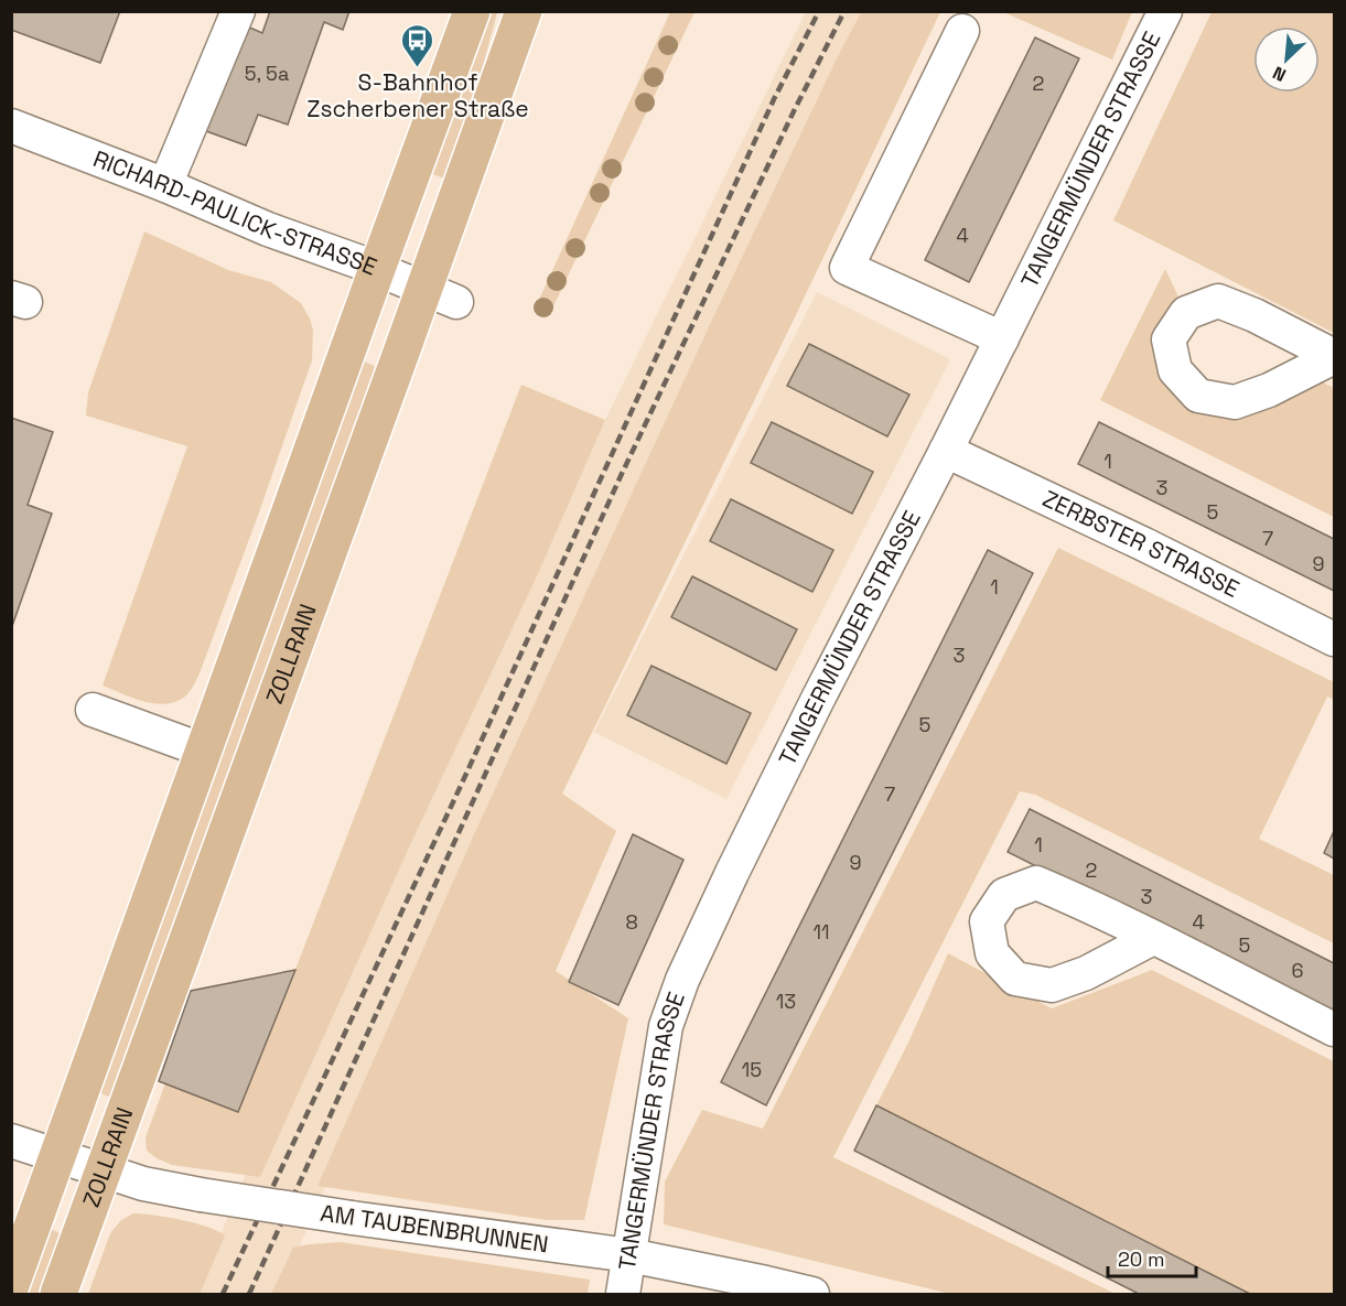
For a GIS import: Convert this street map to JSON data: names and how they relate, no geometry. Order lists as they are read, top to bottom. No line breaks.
{"streets":{"main road":["ZOLLRAIN"],"street":["TANGERMÜNDER STRASSE","RICHARD-PAULICK-STRASSE","ZERBSTER STRASSE","AM TAUBENBRUNNEN"]},"crossings":[["TANGERMÜNDER STRASSE","ZERBSTER STRASSE"],["TANGERMÜNDER STRASSE","AM TAUBENBRUNNEN"],["RICHARD-PAULICK-STRASSE","ZOLLRAIN"],["ZOLLRAIN","AM TAUBENBRUNNEN"]],"places":{"bus stop":["S-Bahnhof Zscherbener Straße"]},"house_numbers":["5, 5a","2","4","1","3","5","7","9","1","3","5","7","1","9","2","3","8","4","11","5","6","13","15"],"scale_bar":"20 m","north":"bottom left"}
